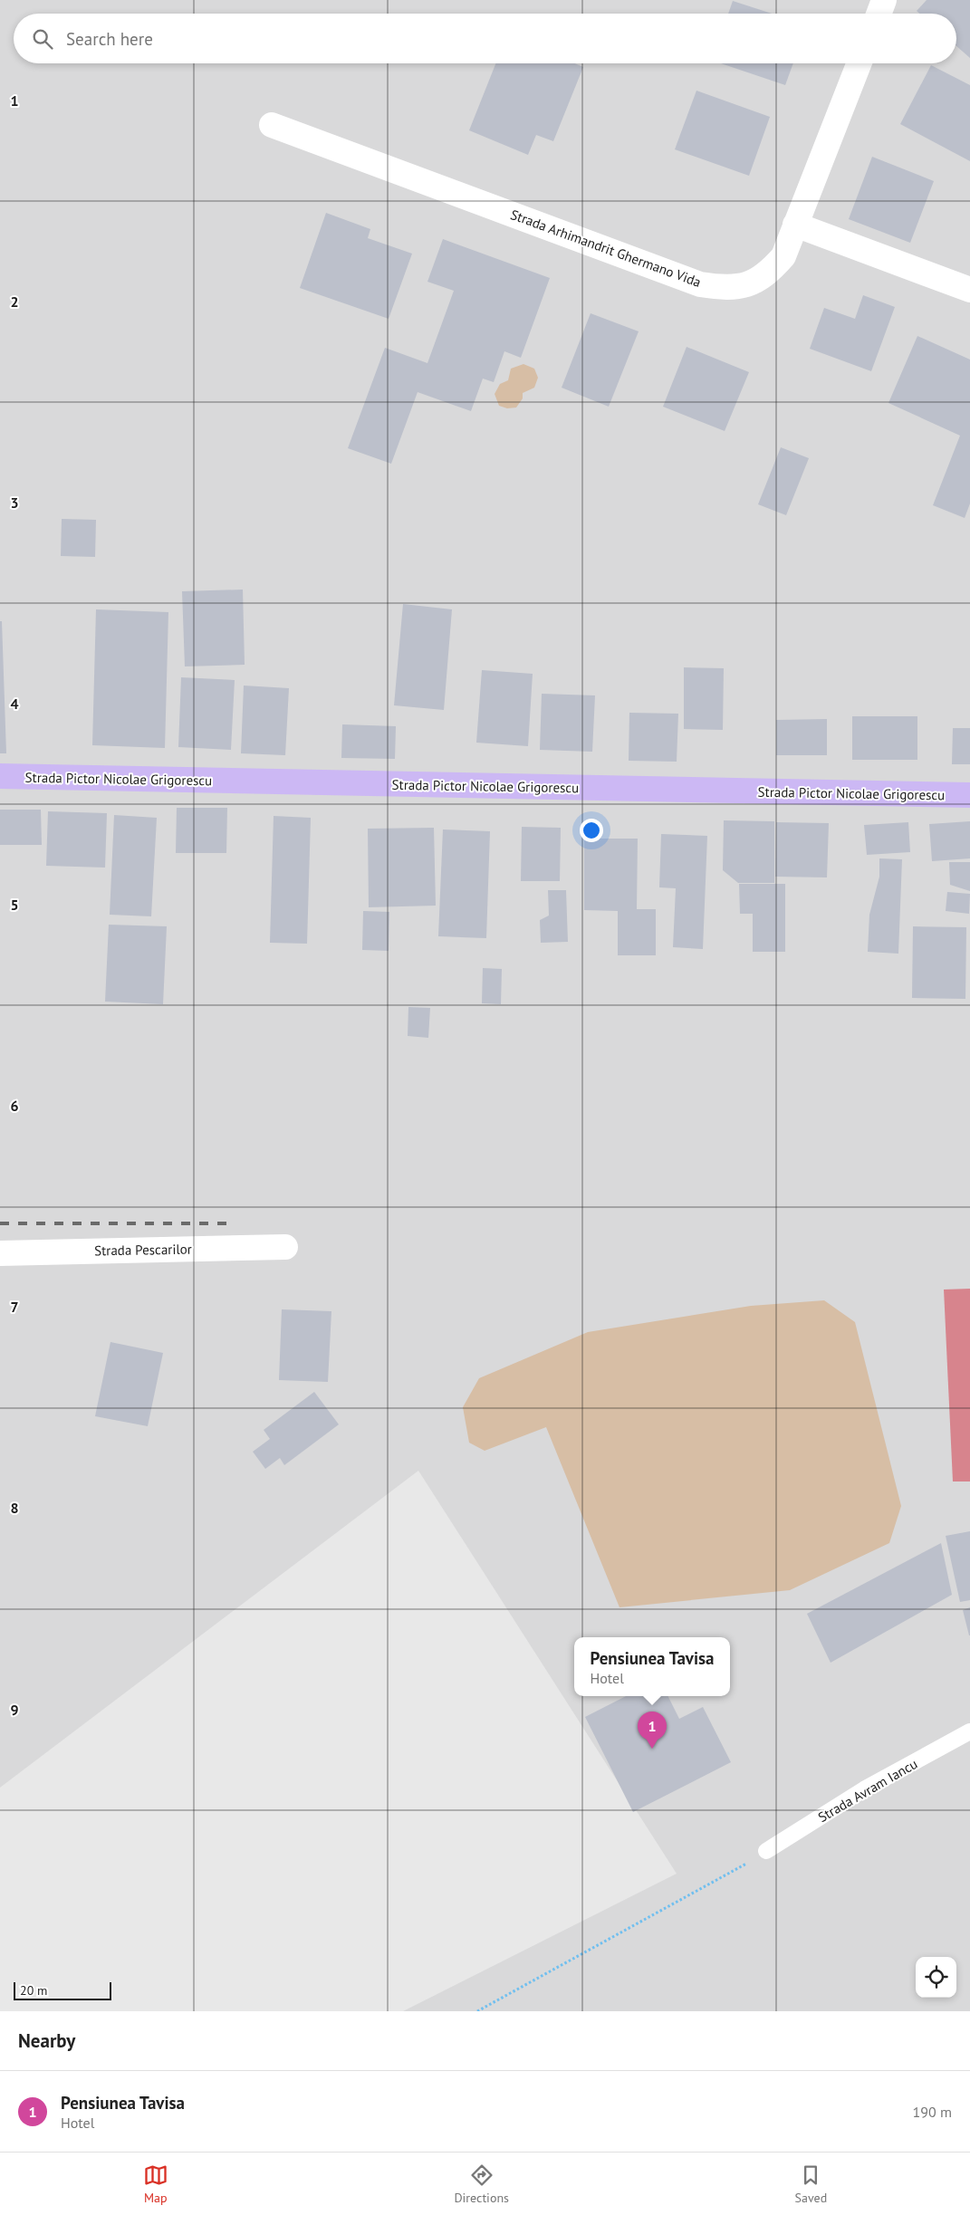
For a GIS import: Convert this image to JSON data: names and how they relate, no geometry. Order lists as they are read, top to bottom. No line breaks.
{"streets":{"main road":["Strada Pictor Nicolae Grigorescu"],"street":["Strada Arhimandrit Ghermano Vida","Strada Pescarilor"],"lane":["Strada Avram Iancu"]},"scale_bar":"20 m","page":{"search":"Search here","popup":["Pensiunea Tavisa","Hotel"],"pins":"1","scale":"20 m","heading":"Nearby","list":[{"mark":"1","name":"Pensiunea Tavisa","note":"Hotel","value":"190 m"}],"nav":["Map","Directions","Saved"]},"grid":{"rows":["1","2","3","4","5","6","7","8","9"]}}
